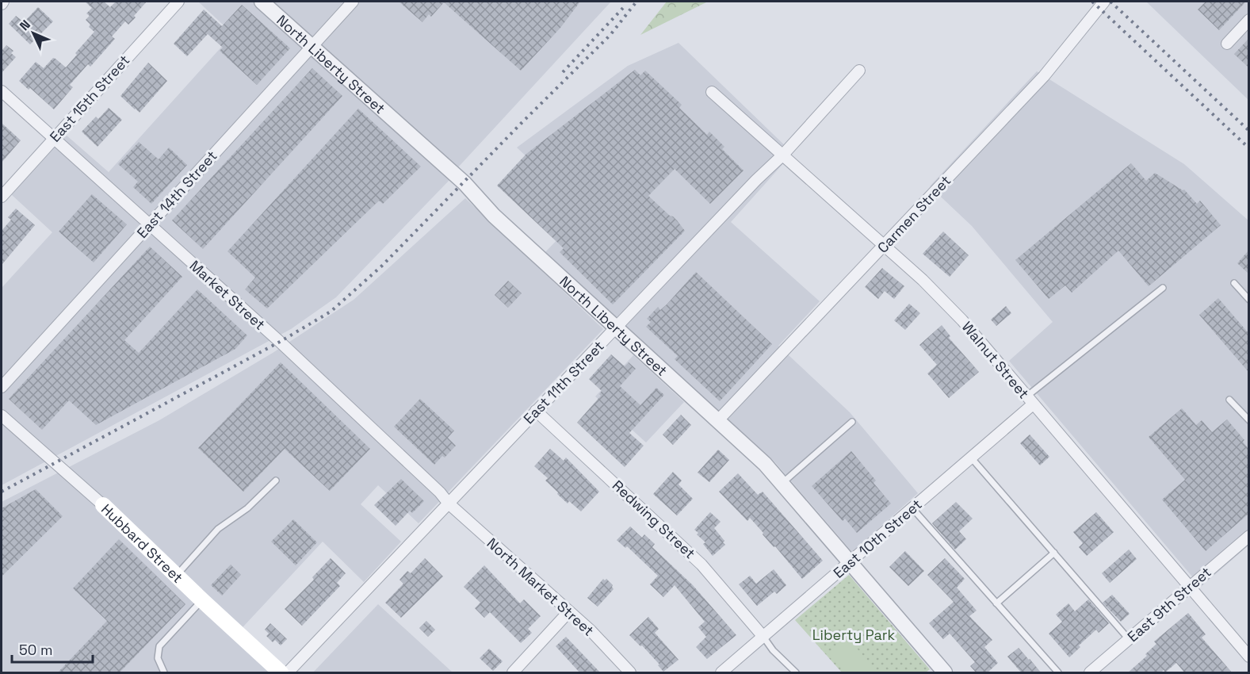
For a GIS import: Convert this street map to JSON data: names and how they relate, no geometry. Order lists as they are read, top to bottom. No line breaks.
{"streets":{"main road":["Hubbard Street"],"street":["North Liberty Street","East 15th Street","East 14th Street","Carmen Street","Market Street","Walnut Street","East 11th Street","Redwing Street","East 10th Street","North Market Street","East 9th Street"]},"crossings":[["North Liberty Street","East 14th Street"],["North Liberty Street","Carmen Street"],["North Liberty Street","East 11th Street"],["North Liberty Street","East 10th Street"],["East 15th Street","Market Street"],["East 14th Street","Market Street"],["Carmen Street","Walnut Street"],["Market Street","East 11th Street"],["Market Street","North Market Street"],["Walnut Street","East 11th Street"],["Walnut Street","East 10th Street"],["Walnut Street","East 9th Street"],["East 11th Street","Redwing Street"],["East 11th Street","North Market Street"],["Redwing Street","East 10th Street"]],"parks":["Liberty Park"],"scale_bar":"50 m","north":"top left"}
